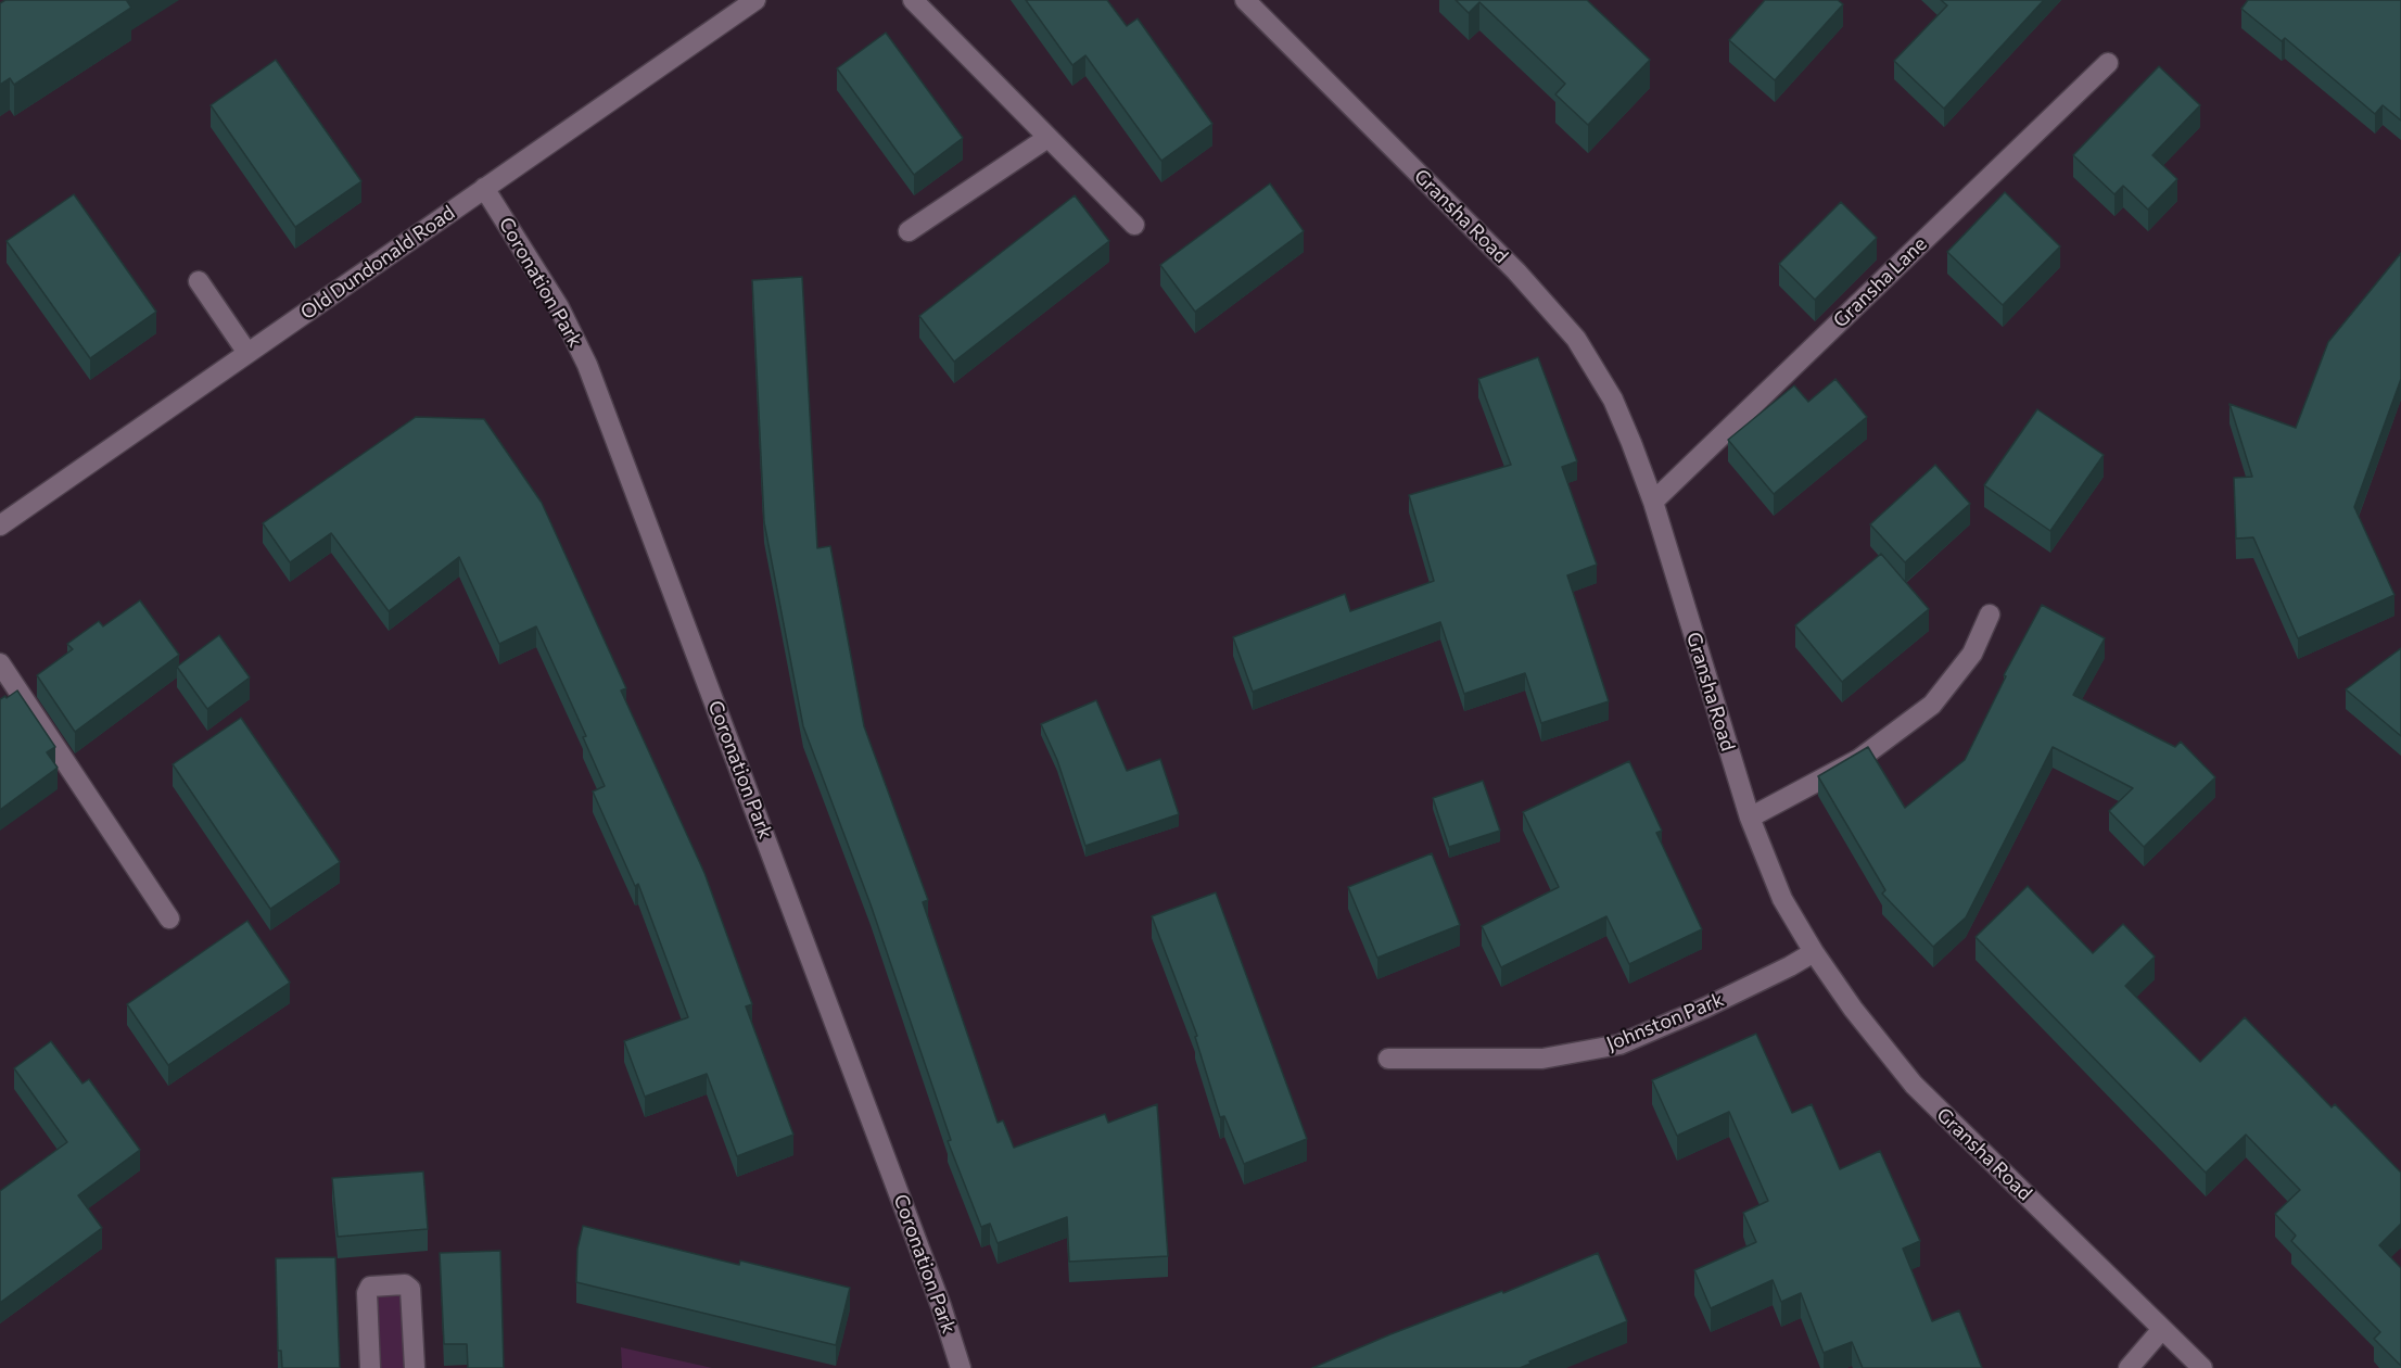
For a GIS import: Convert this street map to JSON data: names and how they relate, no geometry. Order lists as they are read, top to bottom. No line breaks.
{"streets":{"street":["Gransha Road","Old Dundonald Road","Coronation Park","Gransha Lane","Johnston Park"]},"crossings":[["Gransha Road","Gransha Lane"],["Gransha Road","Johnston Park"],["Old Dundonald Road","Coronation Park"]]}
